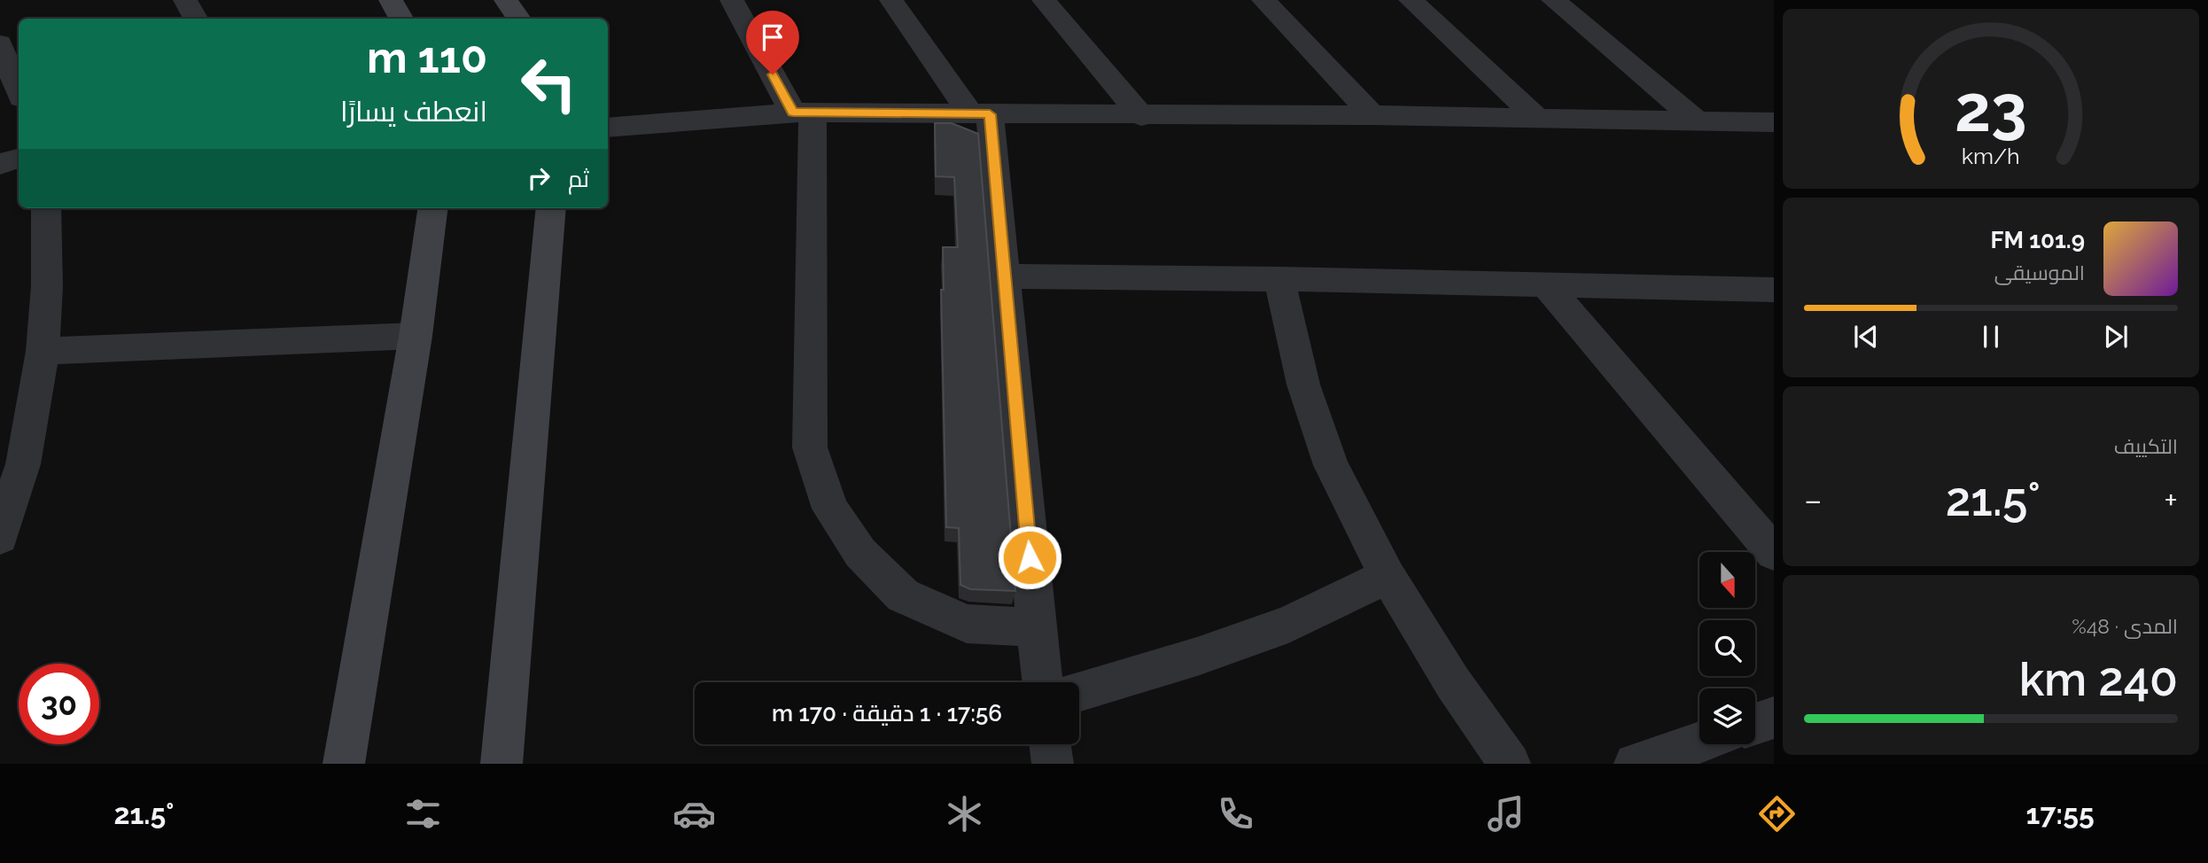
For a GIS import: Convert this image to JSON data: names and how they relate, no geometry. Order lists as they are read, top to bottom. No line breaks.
{"north":"bottom","page":{"turn":["110 m","انعطف يسارًا"],"then":"ثم","song":["101.9 FM","الموسيقى"],"tile":["التكييف",["المدى · 48%","240 km"]],"heat":["−","21.5°","+"],"limit":"30","trip":"17:56 · 1 دقيقة · 170 m","tabs":["17:55","21.5°"],"gauge":["23","km/h"]}}
